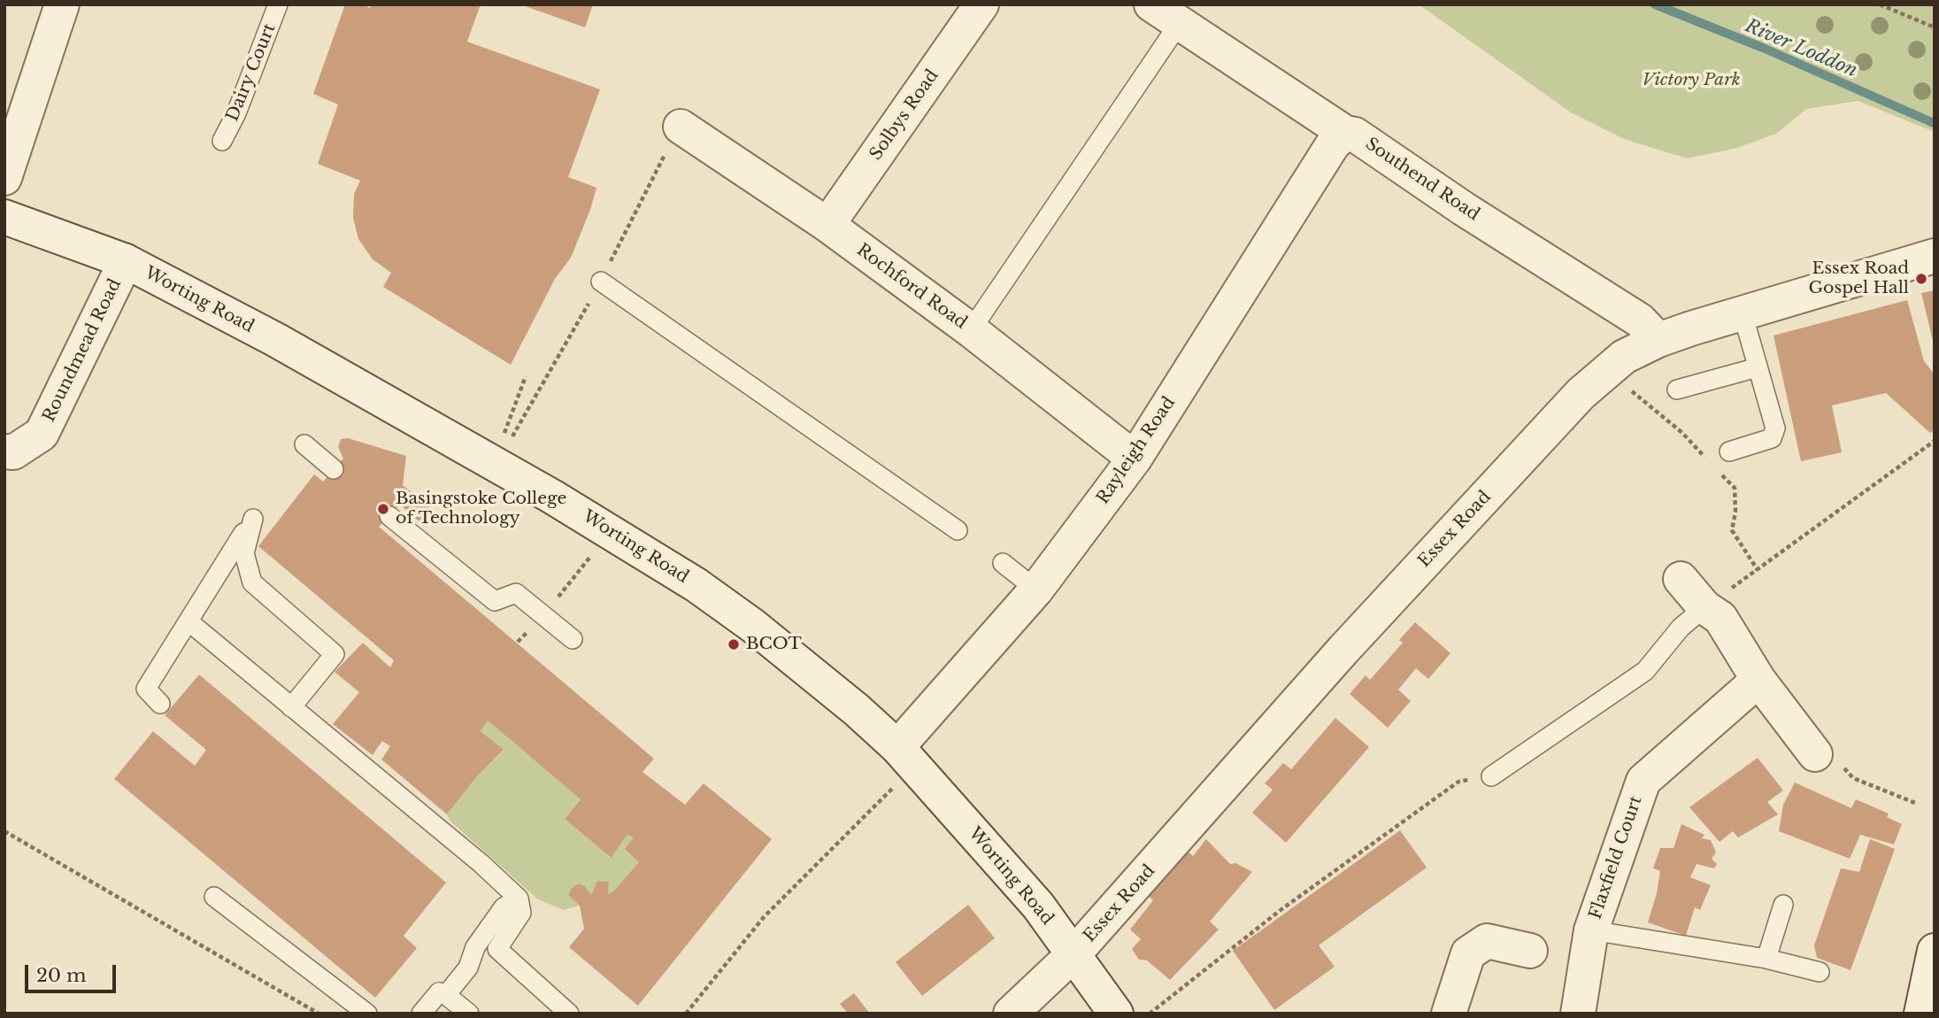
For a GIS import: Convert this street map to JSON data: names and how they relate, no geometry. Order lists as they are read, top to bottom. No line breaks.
{"streets":{"street":["Solbys Road","Southend Road","Rochford Road","Worting Road","Roundmead Road","Rayleigh Road","Essex Road","Flaxfield Court"],"lane":["Dairy Court"]},"crossings":[["Solbys Road","Rochford Road"],["Southend Road","Rayleigh Road"],["Southend Road","Essex Road"],["Rochford Road","Rayleigh Road"],["Worting Road","Roundmead Road"],["Worting Road","Rayleigh Road"],["Worting Road","Essex Road"]],"water":["River Loddon"],"parks":["Victory Park"],"places":["Essex Road Gospel Hall","Basingstoke College of Technology","BCOT"],"scale_bar":"20 m"}
